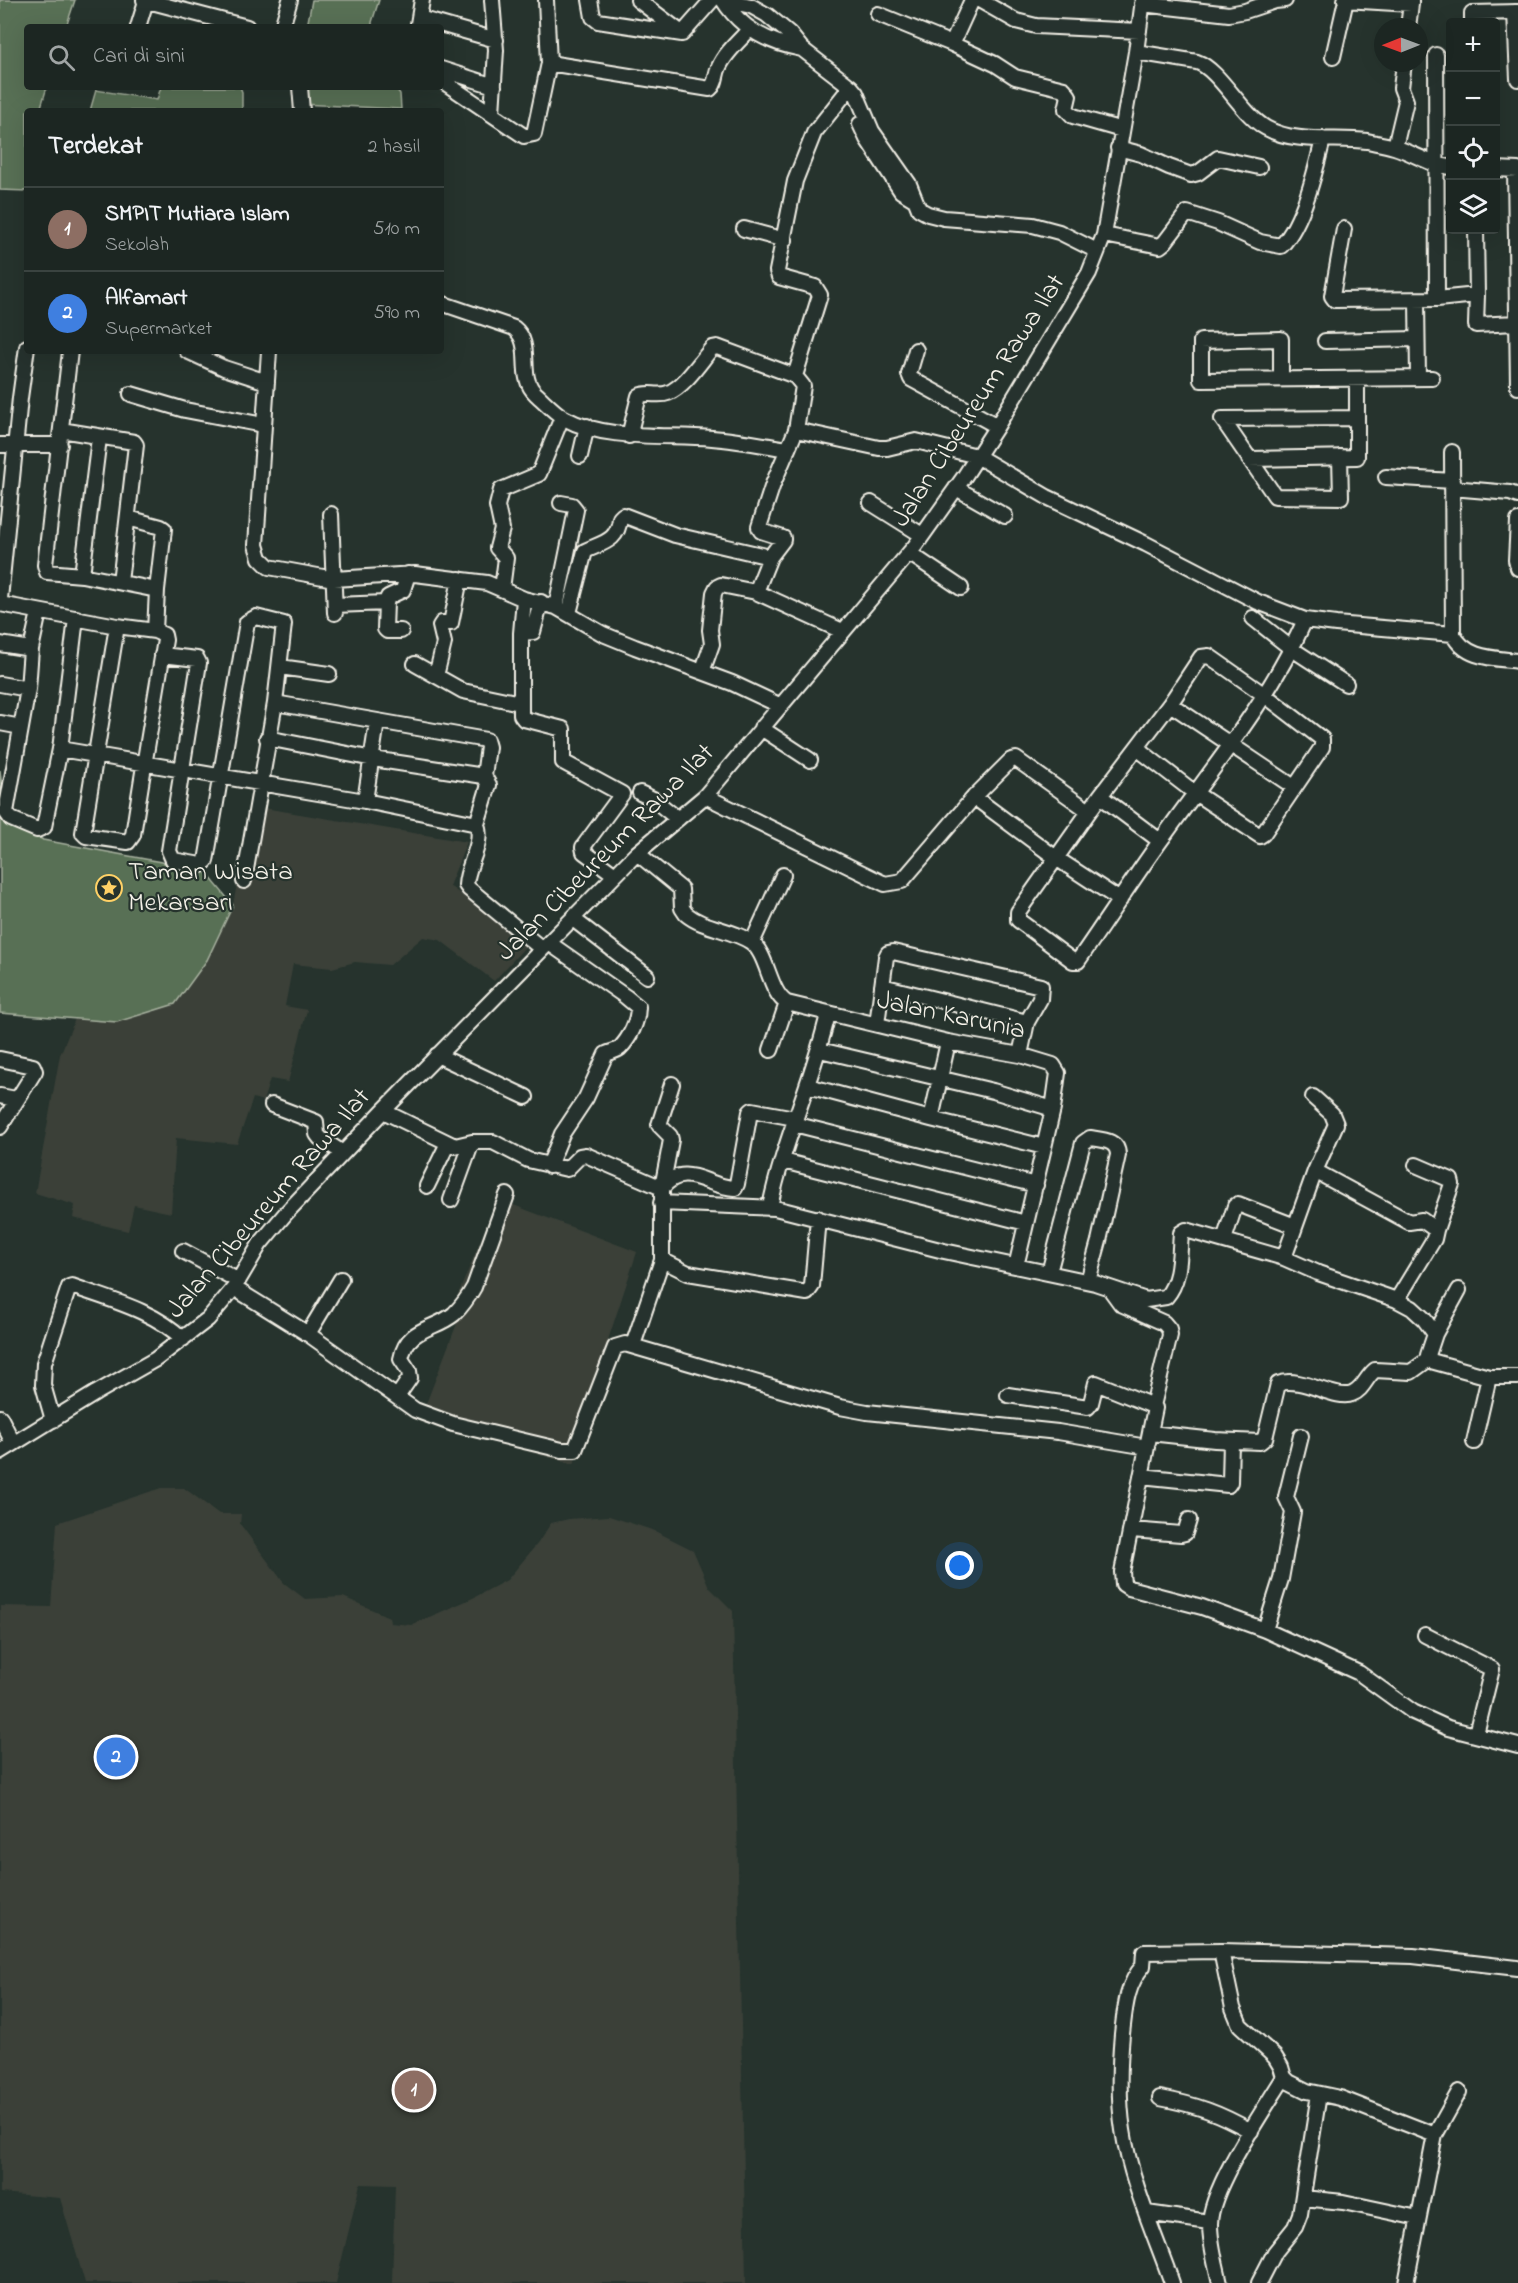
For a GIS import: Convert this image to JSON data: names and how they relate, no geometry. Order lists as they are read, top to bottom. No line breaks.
{"streets":{"street":["Jalan Cibeureum Rawa Ilat","Jalan Karunia"]},"places":{"place":["Taman Wisata Mekarsari"]},"north":"left","page":{"map_buttons":["+","−"],"search":"Cari di sini","heading":["Terdekat","2 hasil"],"list":[{"mark":"1","name":"SMPIT Mutiara Islam","note":"Sekolah","value":"510 m"},{"mark":"2","name":"Alfamart","note":"Supermarket","value":"590 m"}],"pins":["2","1"]}}
